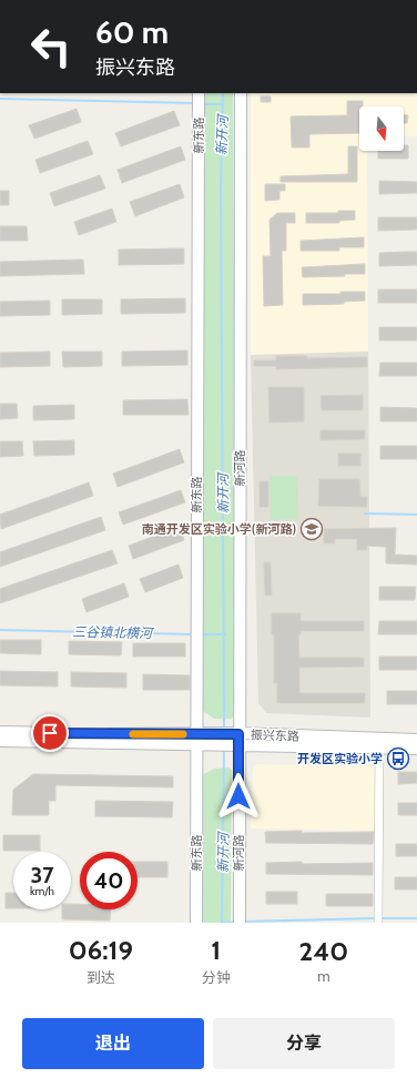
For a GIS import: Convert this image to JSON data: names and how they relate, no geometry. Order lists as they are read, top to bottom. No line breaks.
{"streets":{"street":["新东路","新河路","振兴东路"]},"crossings":[["新东路","振兴东路"],["新河路","振兴东路"]],"water":["新开河","三谷镇北横河"],"places":{"school or university":["南通开发区实验小学(新河路)"],"bus stop":["开发区实验小学"]},"north":"bottom","page":{"turn":["60 m","振兴东路"],"speed":"37 km/h","limit":"40","eta":["06:19","到达","1","分钟","240","m"],"buttons":["退出","分享"]}}
